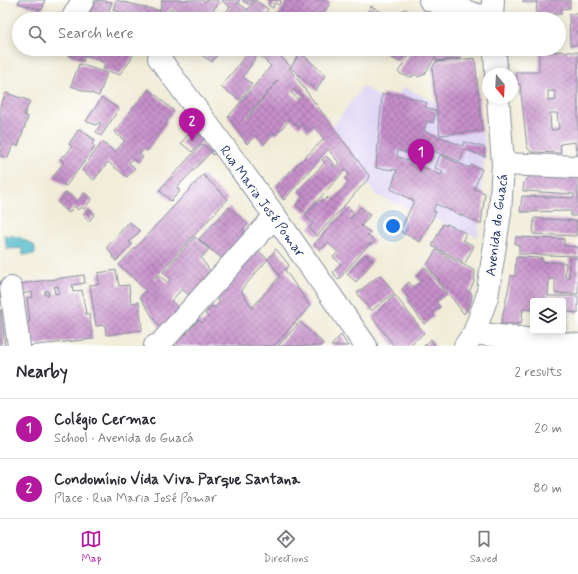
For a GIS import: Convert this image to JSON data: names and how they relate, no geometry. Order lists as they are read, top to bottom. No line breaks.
{"streets":{"street":["Rua Maria José Pomar","Avenida do Guacá"]},"north":"bottom","page":{"search":"Search here","pins":["2","1"],"heading":["Nearby","2 results"],"list":[{"mark":"1","name":"Colégio Cermac","note":"School · Avenida do Guacá","value":"20 m"},{"mark":"2","name":"Condomínio Vida Viva Parque Santana","note":"Place · Rua Maria José Pomar","value":"80 m"}],"nav":["Map","Directions","Saved"]}}
